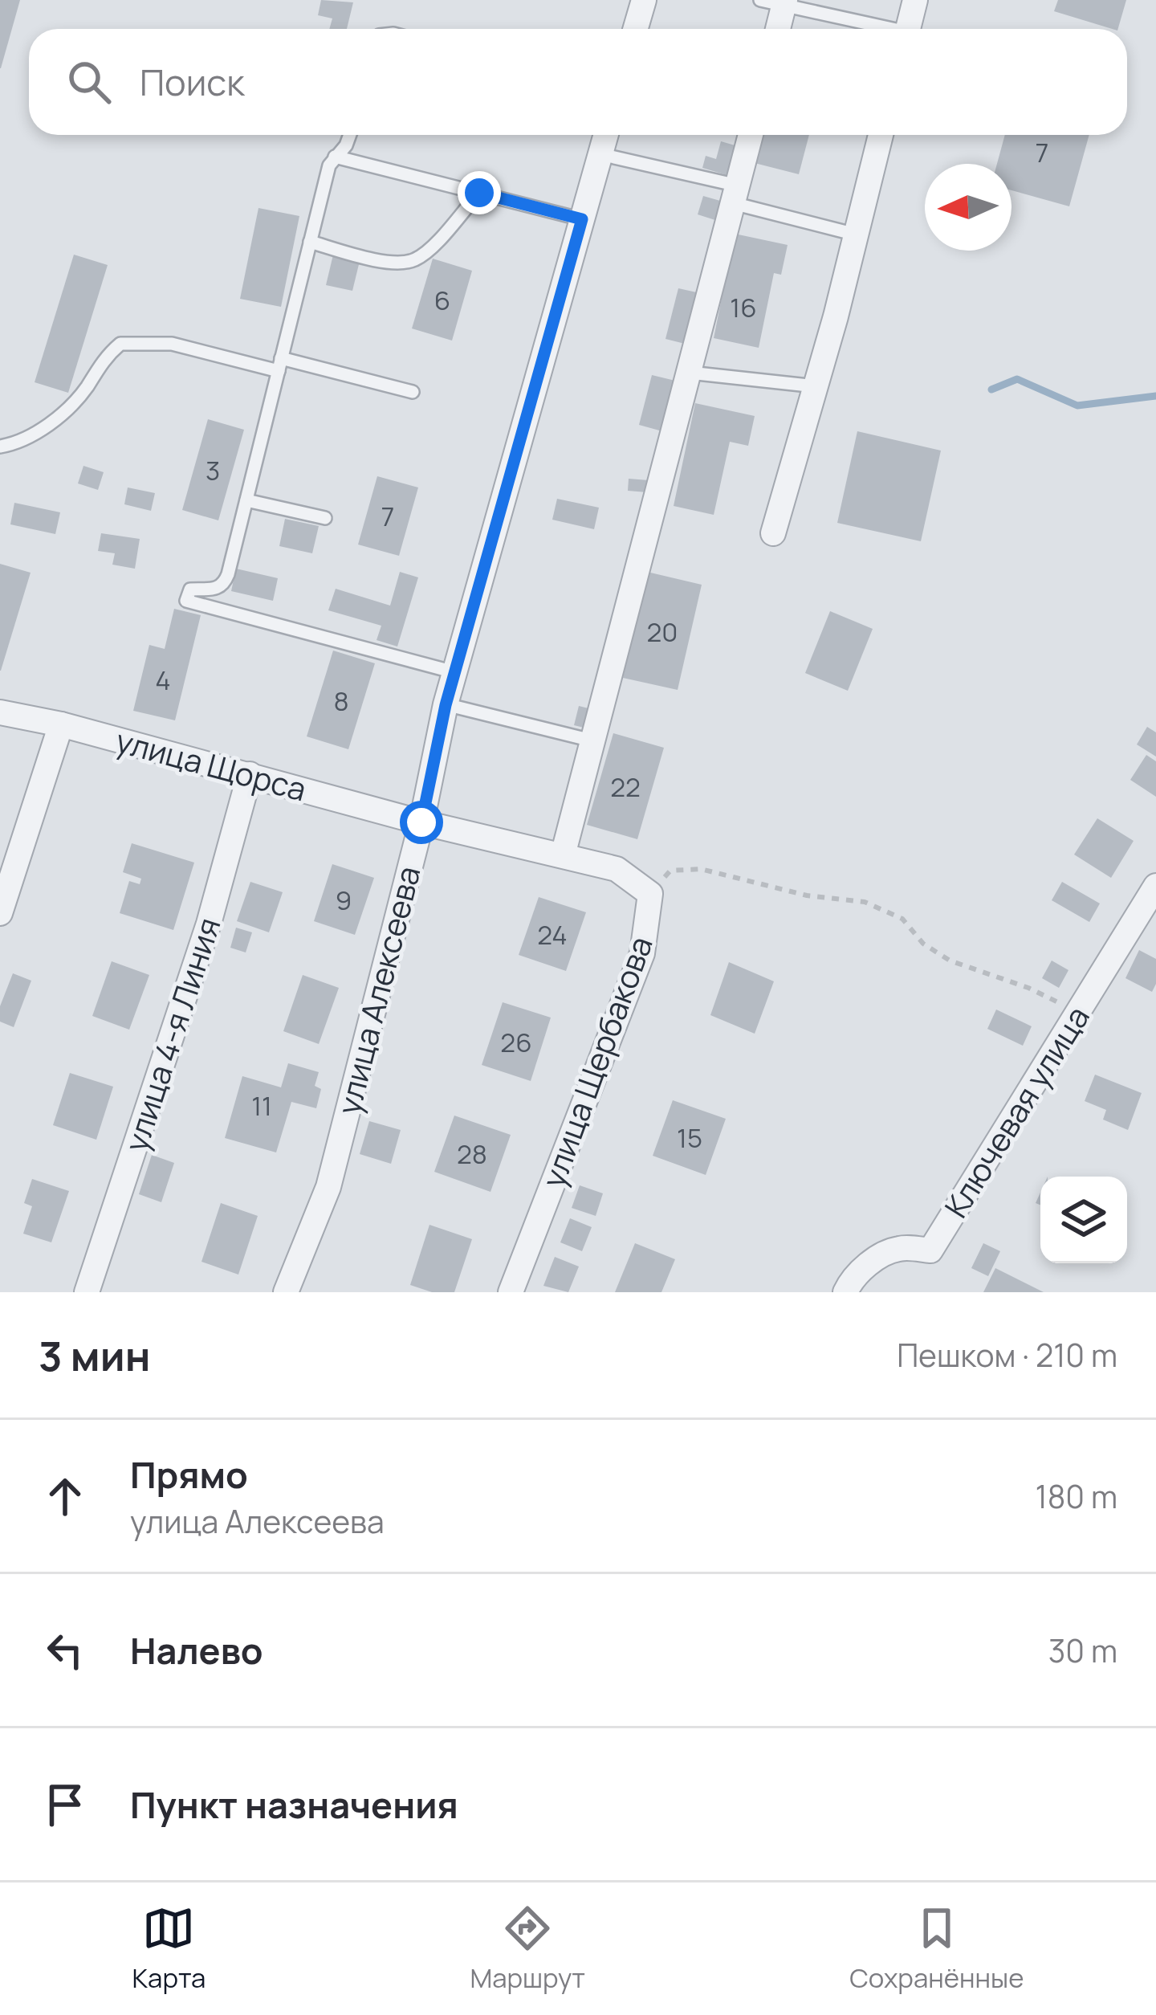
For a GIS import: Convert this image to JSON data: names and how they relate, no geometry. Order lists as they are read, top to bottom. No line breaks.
{"streets":{"street":["улица Щорса","улица Алексеева","улица 4-я Линия","улица Щербакова","Ключевая улица"]},"crossings":[["улица Щорса","улица Алексеева"],["улица Щорса","улица 4-я Линия"],["улица Щорса","улица Щербакова"],["улица Алексеева","улица Щербакова"]],"house_numbers":["7","6","16","3","7","20","4","8","22","9","24","26","11","15","28"],"north":"left","page":{"search":"Поиск","heading":["3 мин","Пешком · 210 m"],"list":[["Прямо","улица Алексеева","180 m"],["Налево","30 m"],"Пункт назначения"],"nav":["Карта","Маршрут","Сохранённые"]}}
